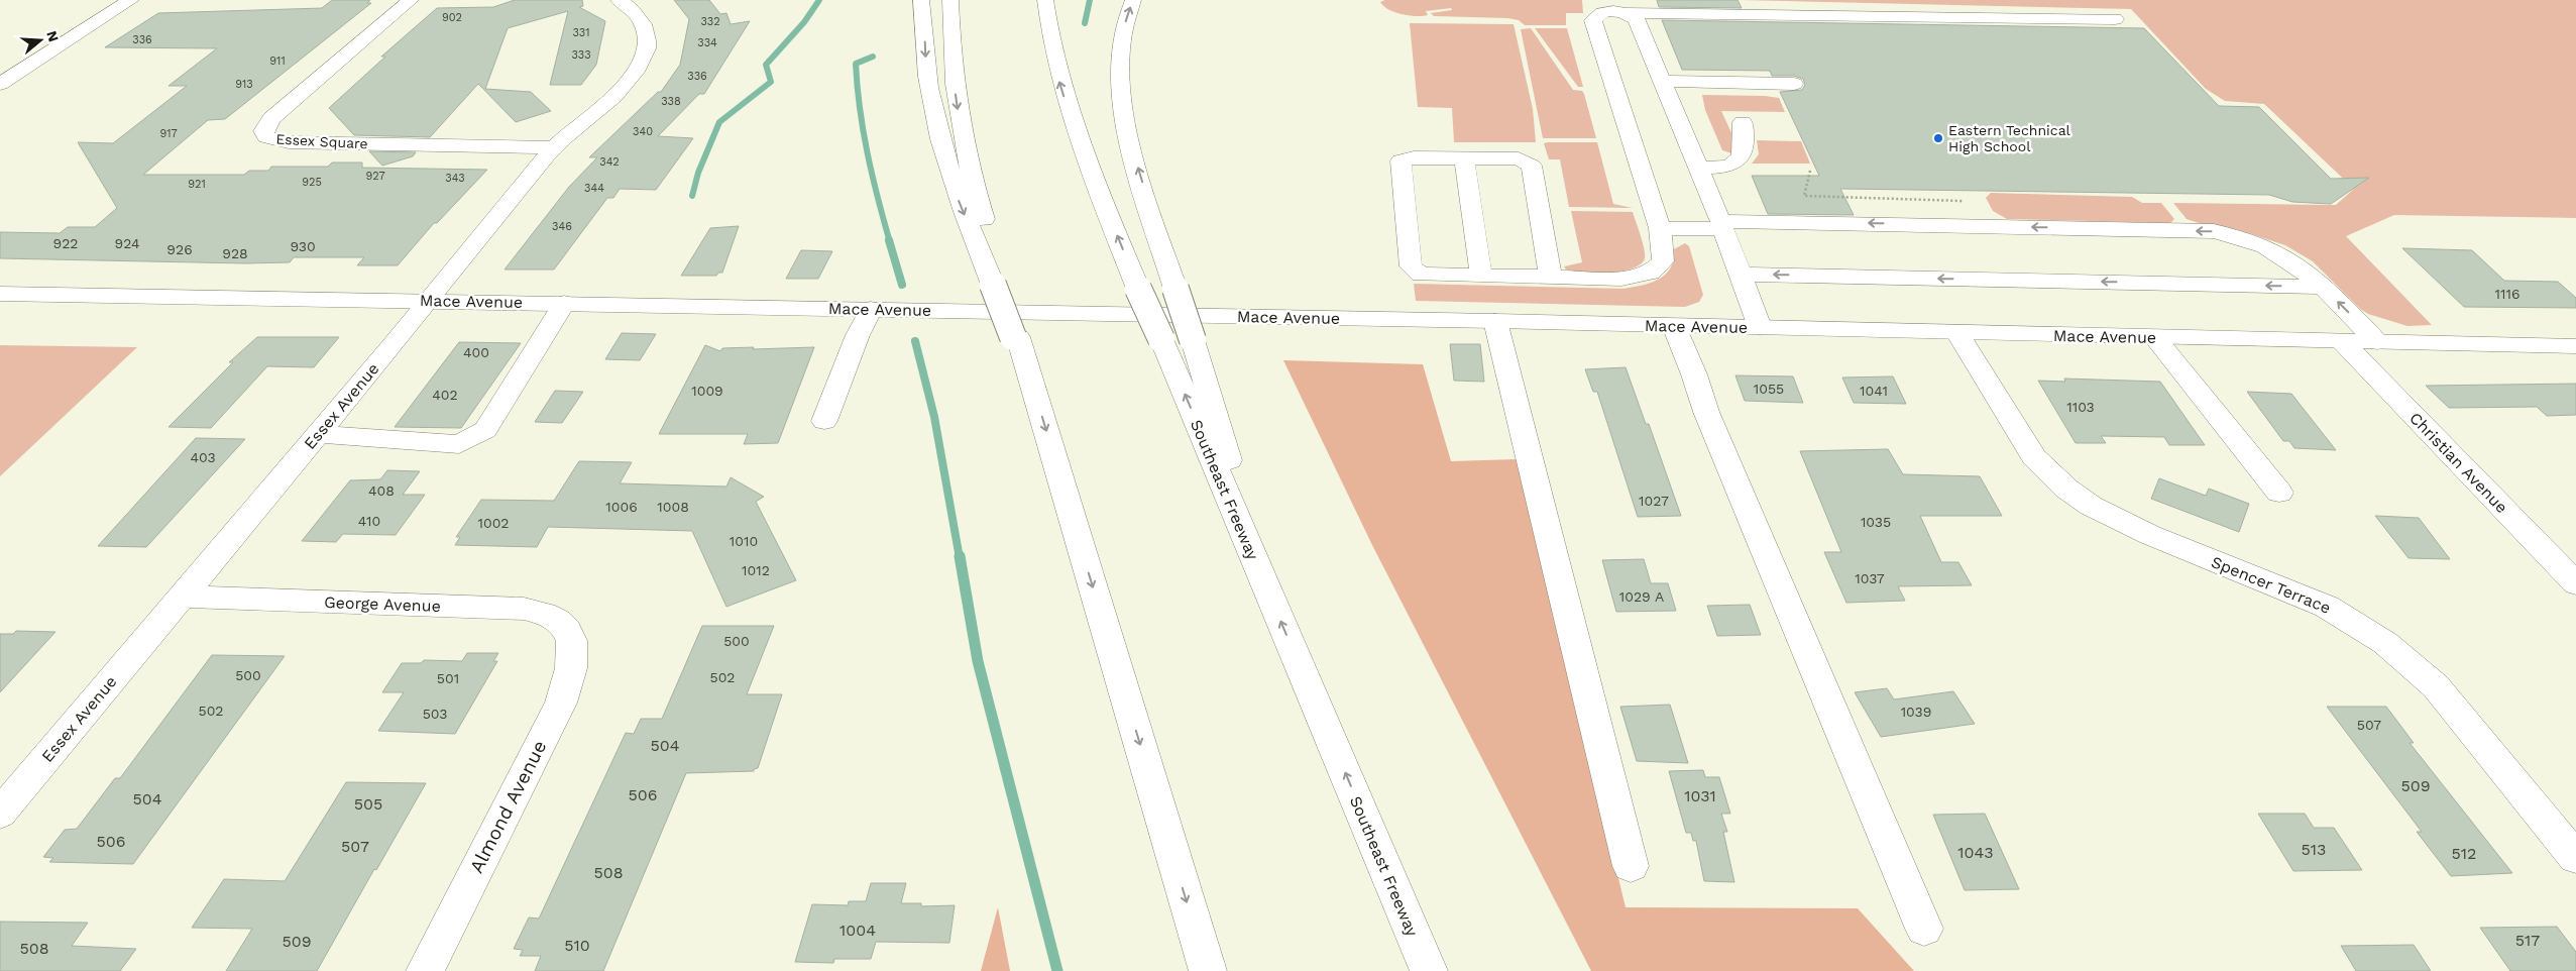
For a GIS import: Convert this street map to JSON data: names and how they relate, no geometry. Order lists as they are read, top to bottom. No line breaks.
{"streets":{"main road":["Essex Square","Mace Avenue","Essex Avenue","Christian Avenue","Southeast Freeway","Spencer Terrace","George Avenue","Almond Avenue"]},"crossings":[["Essex Square","Essex Avenue"],["Mace Avenue","Essex Avenue"],["Mace Avenue","Christian Avenue"],["Mace Avenue","Spencer Terrace"],["Essex Avenue","George Avenue"],["George Avenue","Almond Avenue"]],"places":["Eastern Technical High School"],"house_numbers":["902","332","331","336","334","333","911","336","913","338","340","917","342","927","343","925","921","344","346","922","924","930","926","928","1116","400","1055","1009","1041","402","1103","403","408","1027","1006","1008","410","1035","1002","1010","1012","1037","1029 A","500","500","502","501","502","1039","503","507","504","509","506","1031","504","505","506","507","513","1043","512","508","1004","517","509","510","508"],"north":"right"}
